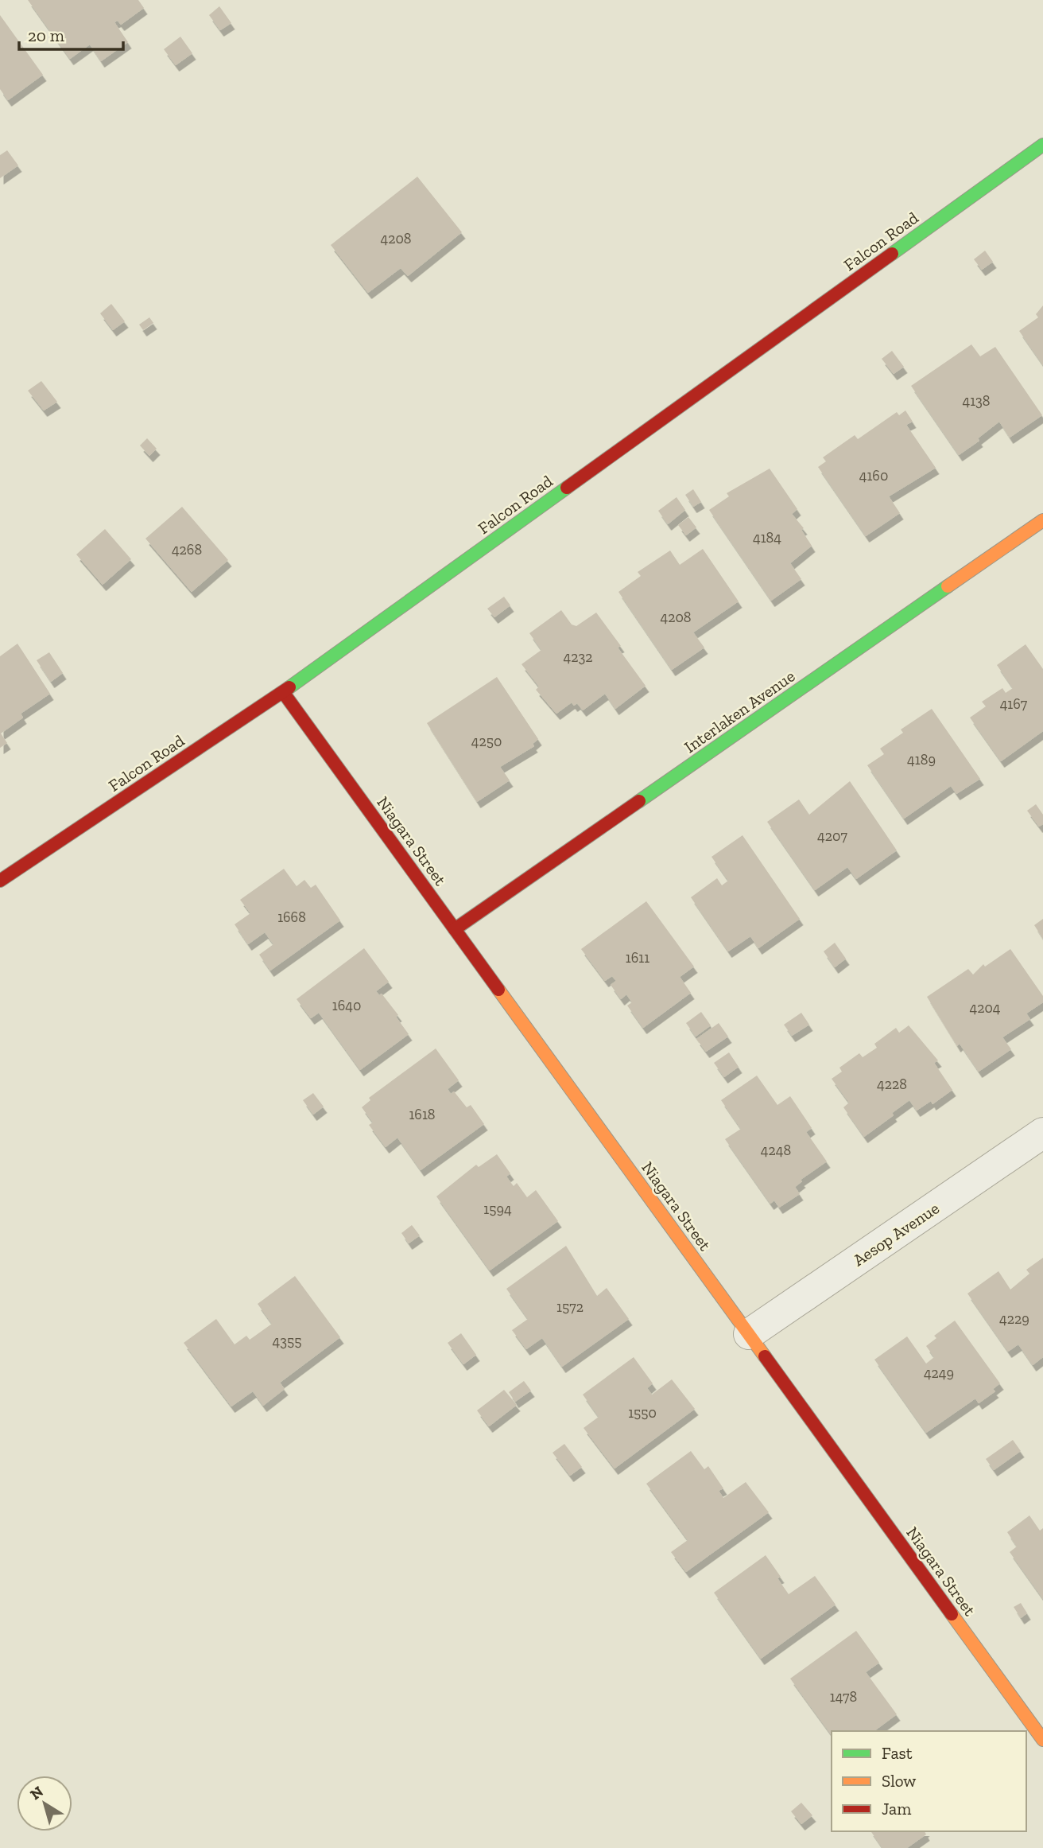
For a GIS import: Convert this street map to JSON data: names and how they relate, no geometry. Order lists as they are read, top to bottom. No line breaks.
{"streets":{"street":["Falcon Road","Interlaken Avenue","Niagara Street","Aesop Avenue"]},"crossings":[["Falcon Road","Niagara Street"],["Interlaken Avenue","Niagara Street"],["Niagara Street","Aesop Avenue"]],"house_numbers":["4208","4138","4160","4184","4268","4208","4232","4167","4250","4189","4207","1668","1611","1640","4204","4228","1618","4248","1594","1572","4229","4355","4249","1550","1478"],"legend":["Fast","Slow","Jam"],"scale_bar":"20 m","north":"top left"}
